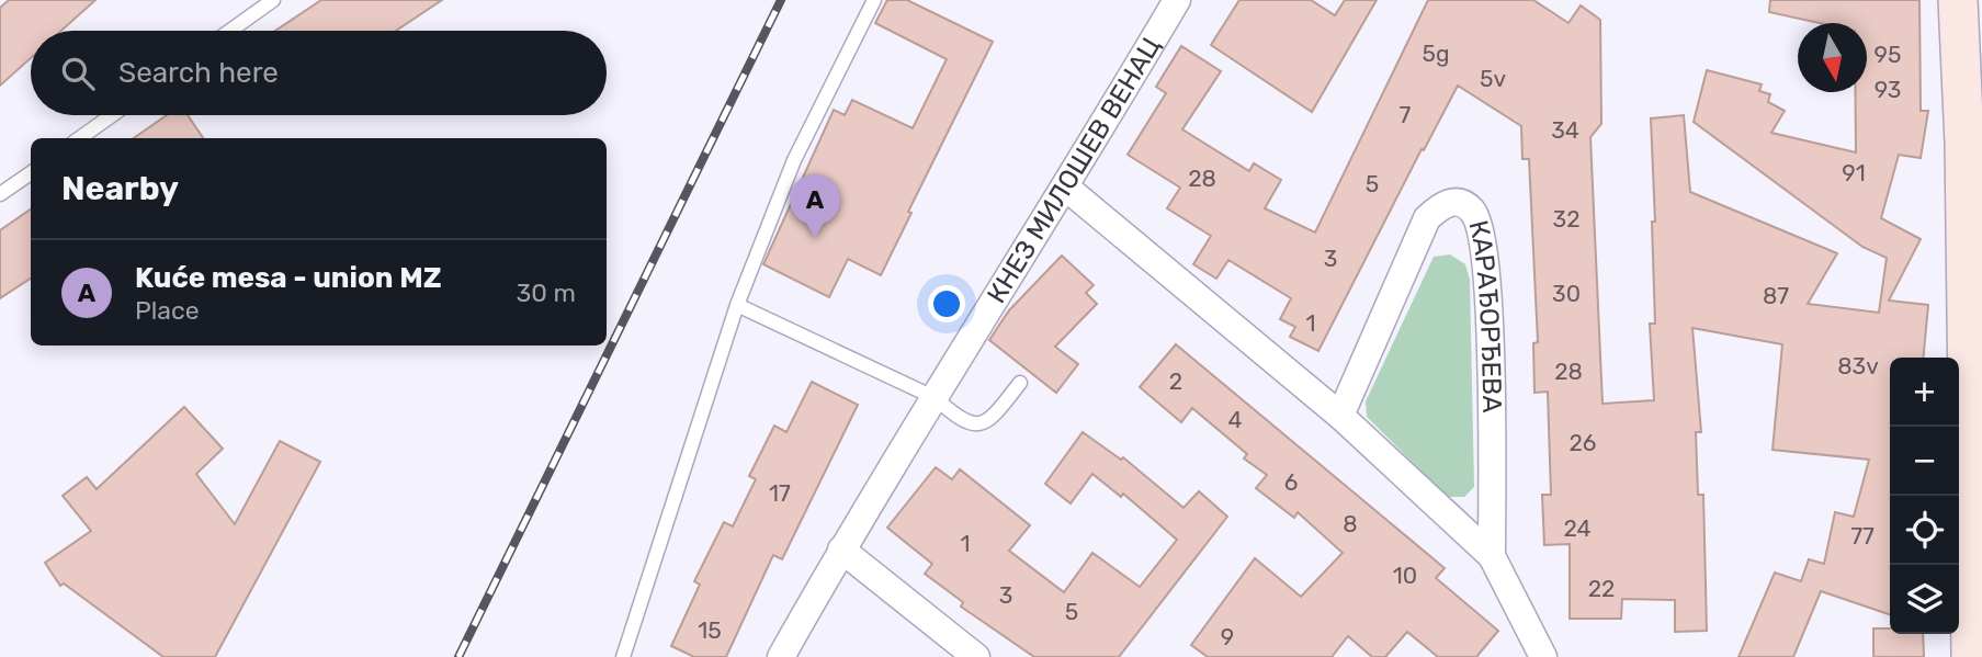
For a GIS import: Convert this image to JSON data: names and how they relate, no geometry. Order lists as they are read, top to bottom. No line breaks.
{"streets":{"street":["КНЕЗ МИЛОШЕВ ВЕНАЦ","КАРАЂОРЂЕВА"]},"crossings":[["КНЕЗ МИЛОШЕВ ВЕНАЦ","КАРАЂОРЂЕВА"]],"house_numbers":["5g","95","5v","93","7","34","91","28","5","32","3","30","87","1","83v","28","2","4","26","6","17","8","24","77","1","10","22","3","5","15","9"],"north":"bottom","page":{"search":"Search here","heading":"Nearby","pins":"A","list":[{"mark":"A","name":"Kuće mesa - union MZ","note":"Place","value":"30 m"}],"map_buttons":["+","−"]}}
